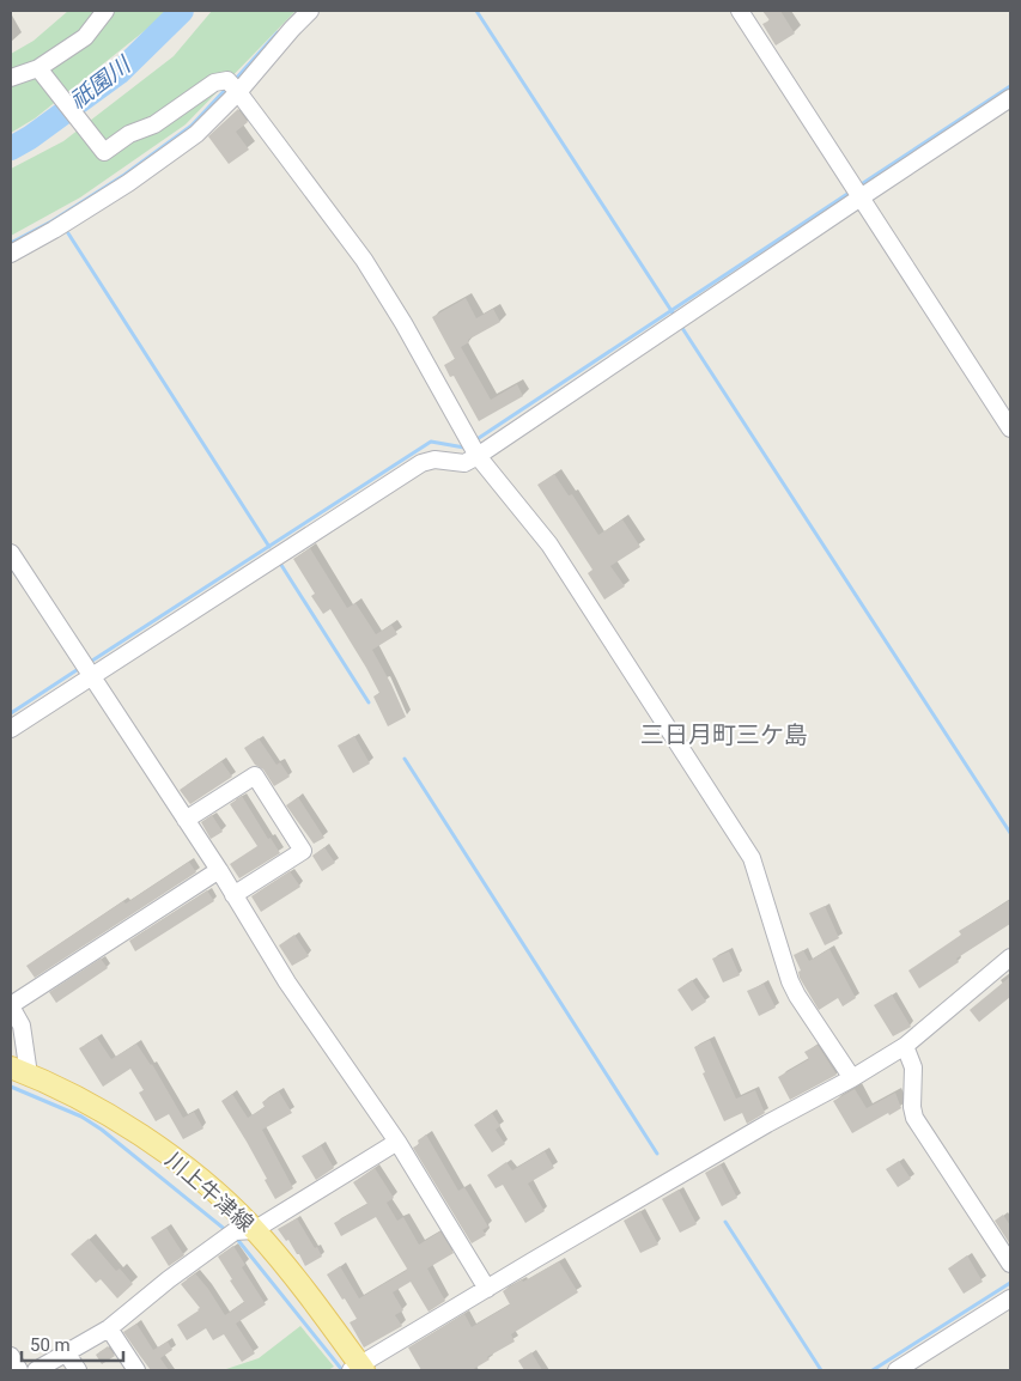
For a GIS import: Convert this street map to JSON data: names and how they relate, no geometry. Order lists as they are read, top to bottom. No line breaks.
{"streets":{"main road":["川上牛津線"]},"districts":["三日月町三ケ島"],"water":["祇園川"],"scale_bar":"50 m"}
